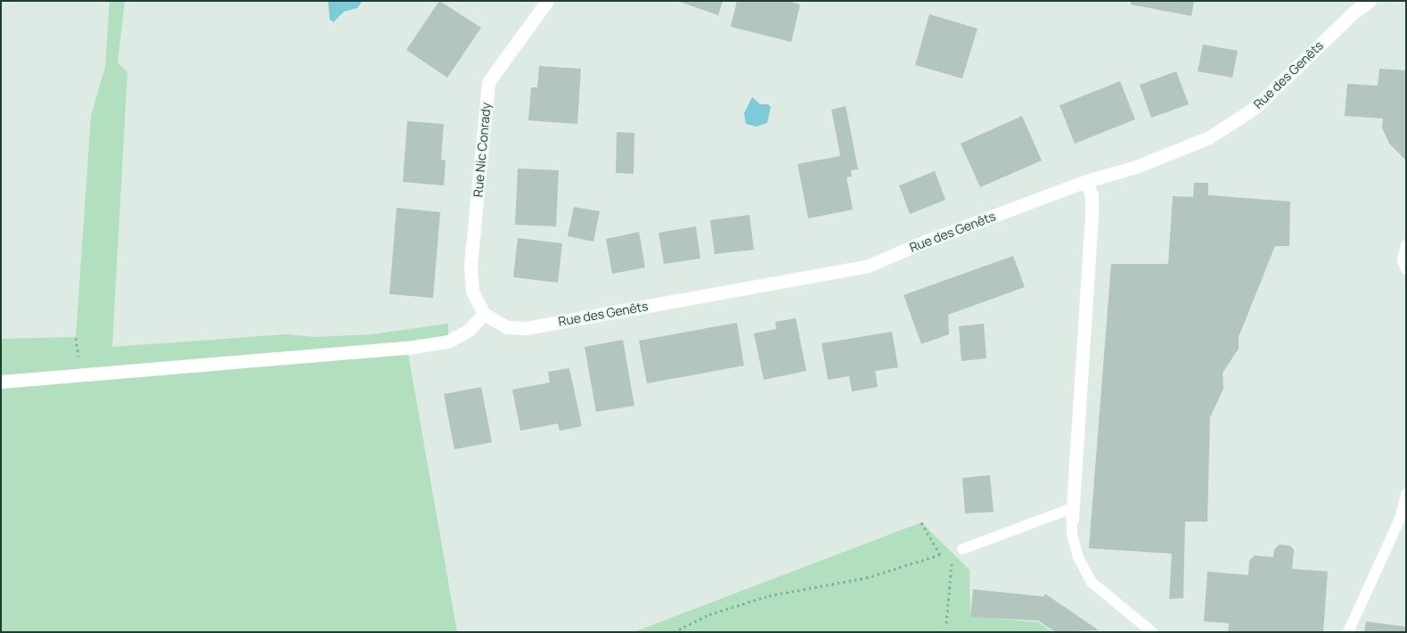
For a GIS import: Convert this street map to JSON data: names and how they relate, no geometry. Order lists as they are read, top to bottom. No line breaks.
{"streets":{"street":["Rue des Genêts","Rue Nic Conrady"]},"crossings":[["Rue des Genêts","Rue Nic Conrady"]]}
